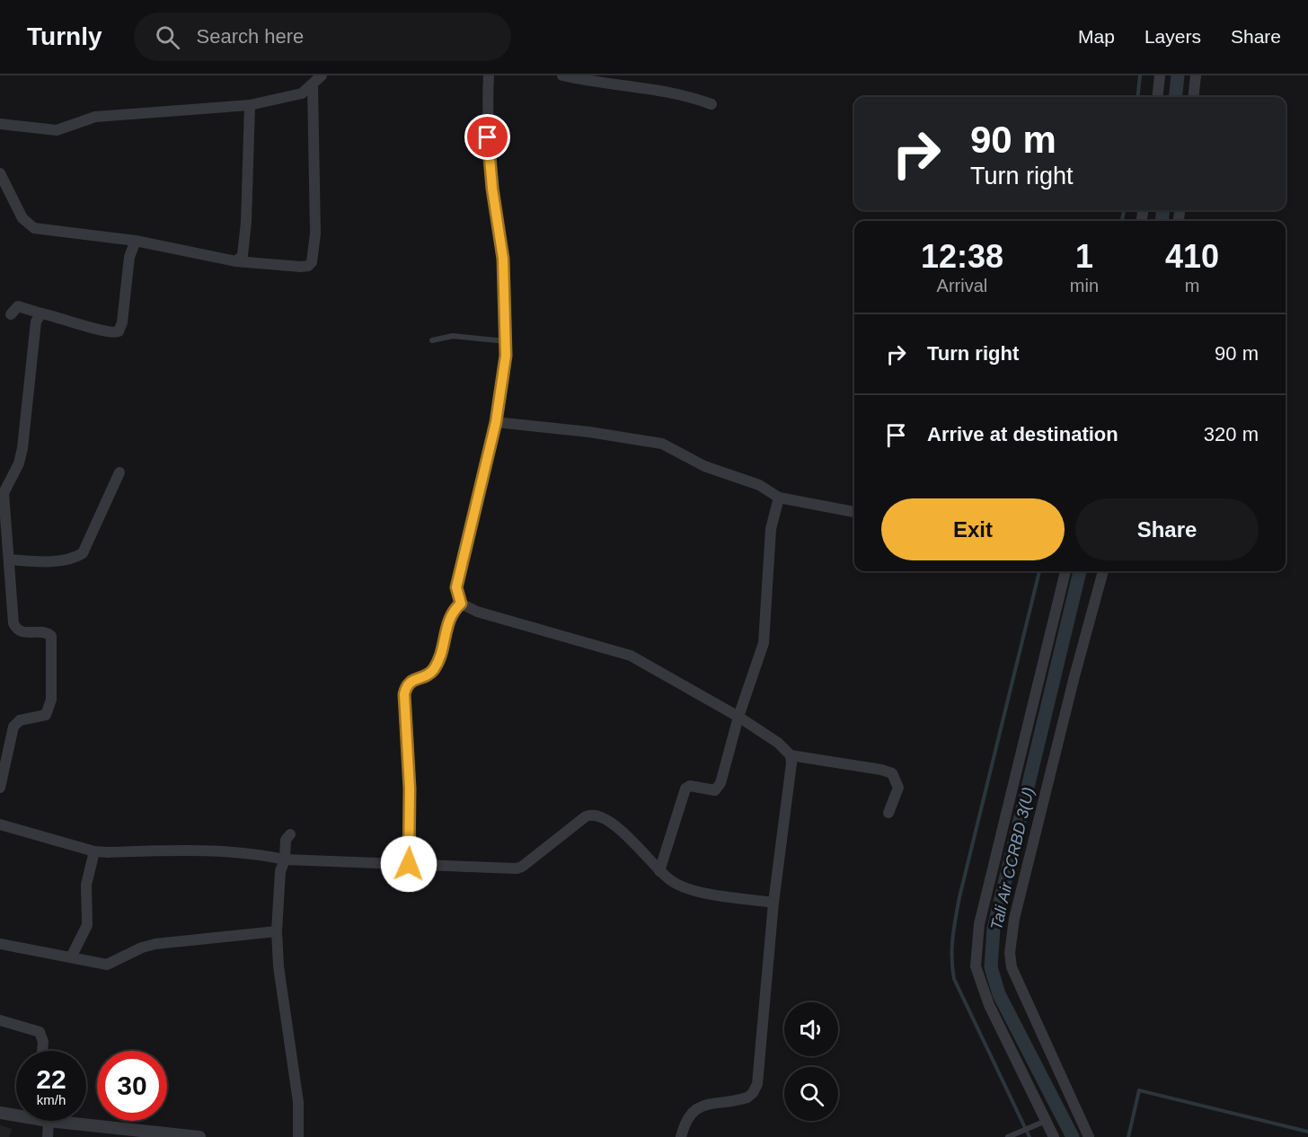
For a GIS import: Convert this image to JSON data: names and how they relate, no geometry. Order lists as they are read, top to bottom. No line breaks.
{"water":["Tali Air CCRBD 3(U)"],"page":{"header":"Turnly","search":"Search here","nav":["Map","Layers","Share"],"turn":["90 m","Turn right"],"eta":["12:38","Arrival","1","min","410","m"],"list":[{"name":"Turn right","value":"90 m"},{"name":"Arrive at destination","value":"320 m"}],"buttons":["Exit","Share"],"speed":"22 km/h","limit":"30"}}
